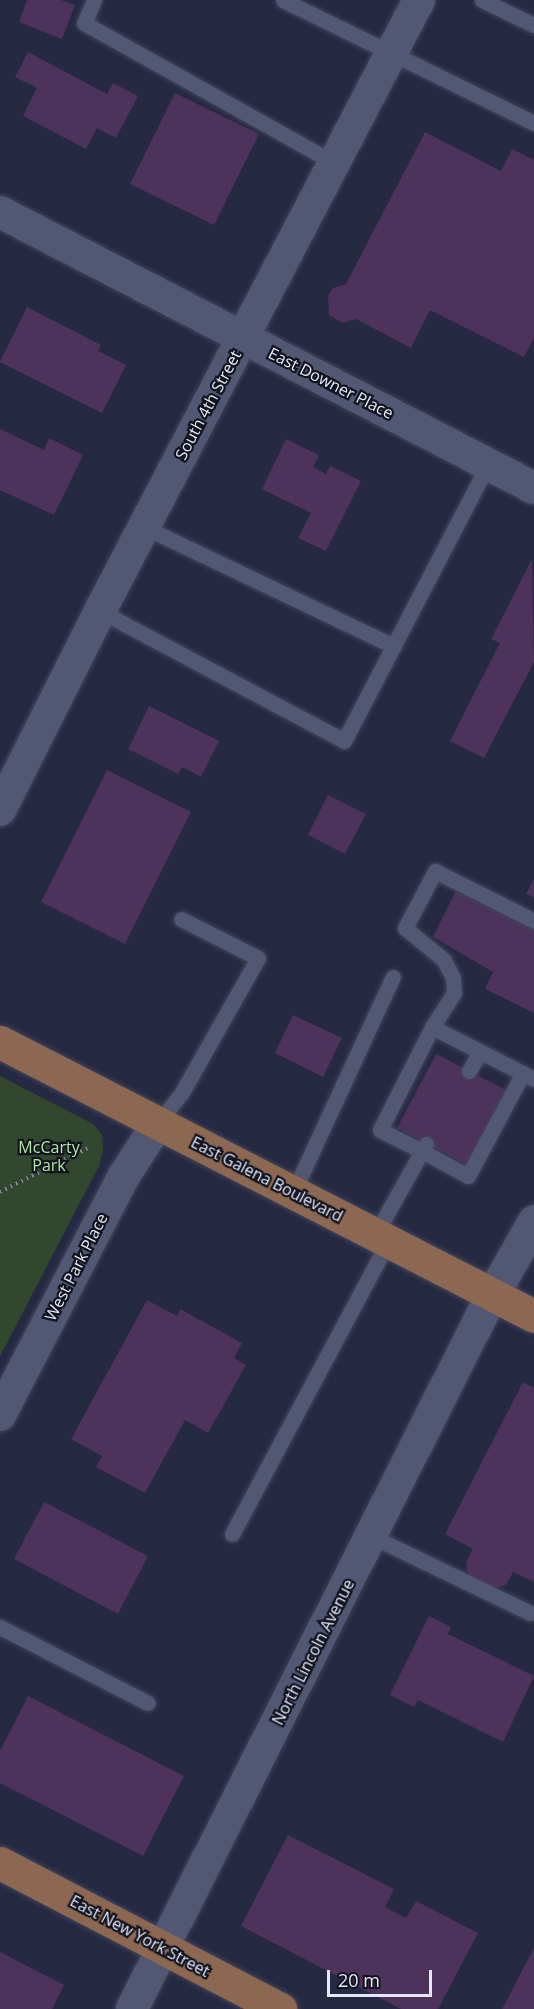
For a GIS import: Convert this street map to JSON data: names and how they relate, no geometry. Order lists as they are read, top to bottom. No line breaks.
{"streets":{"main road":["East Galena Boulevard","East New York Street"],"street":["East Downer Place","South 4th Street","West Park Place","North Lincoln Avenue"]},"crossings":[["East Downer Place","South 4th Street"],["East Galena Boulevard","West Park Place"],["East Galena Boulevard","North Lincoln Avenue"],["North Lincoln Avenue","East New York Street"]],"parks":["McCarty Park"],"scale_bar":"20 m"}
